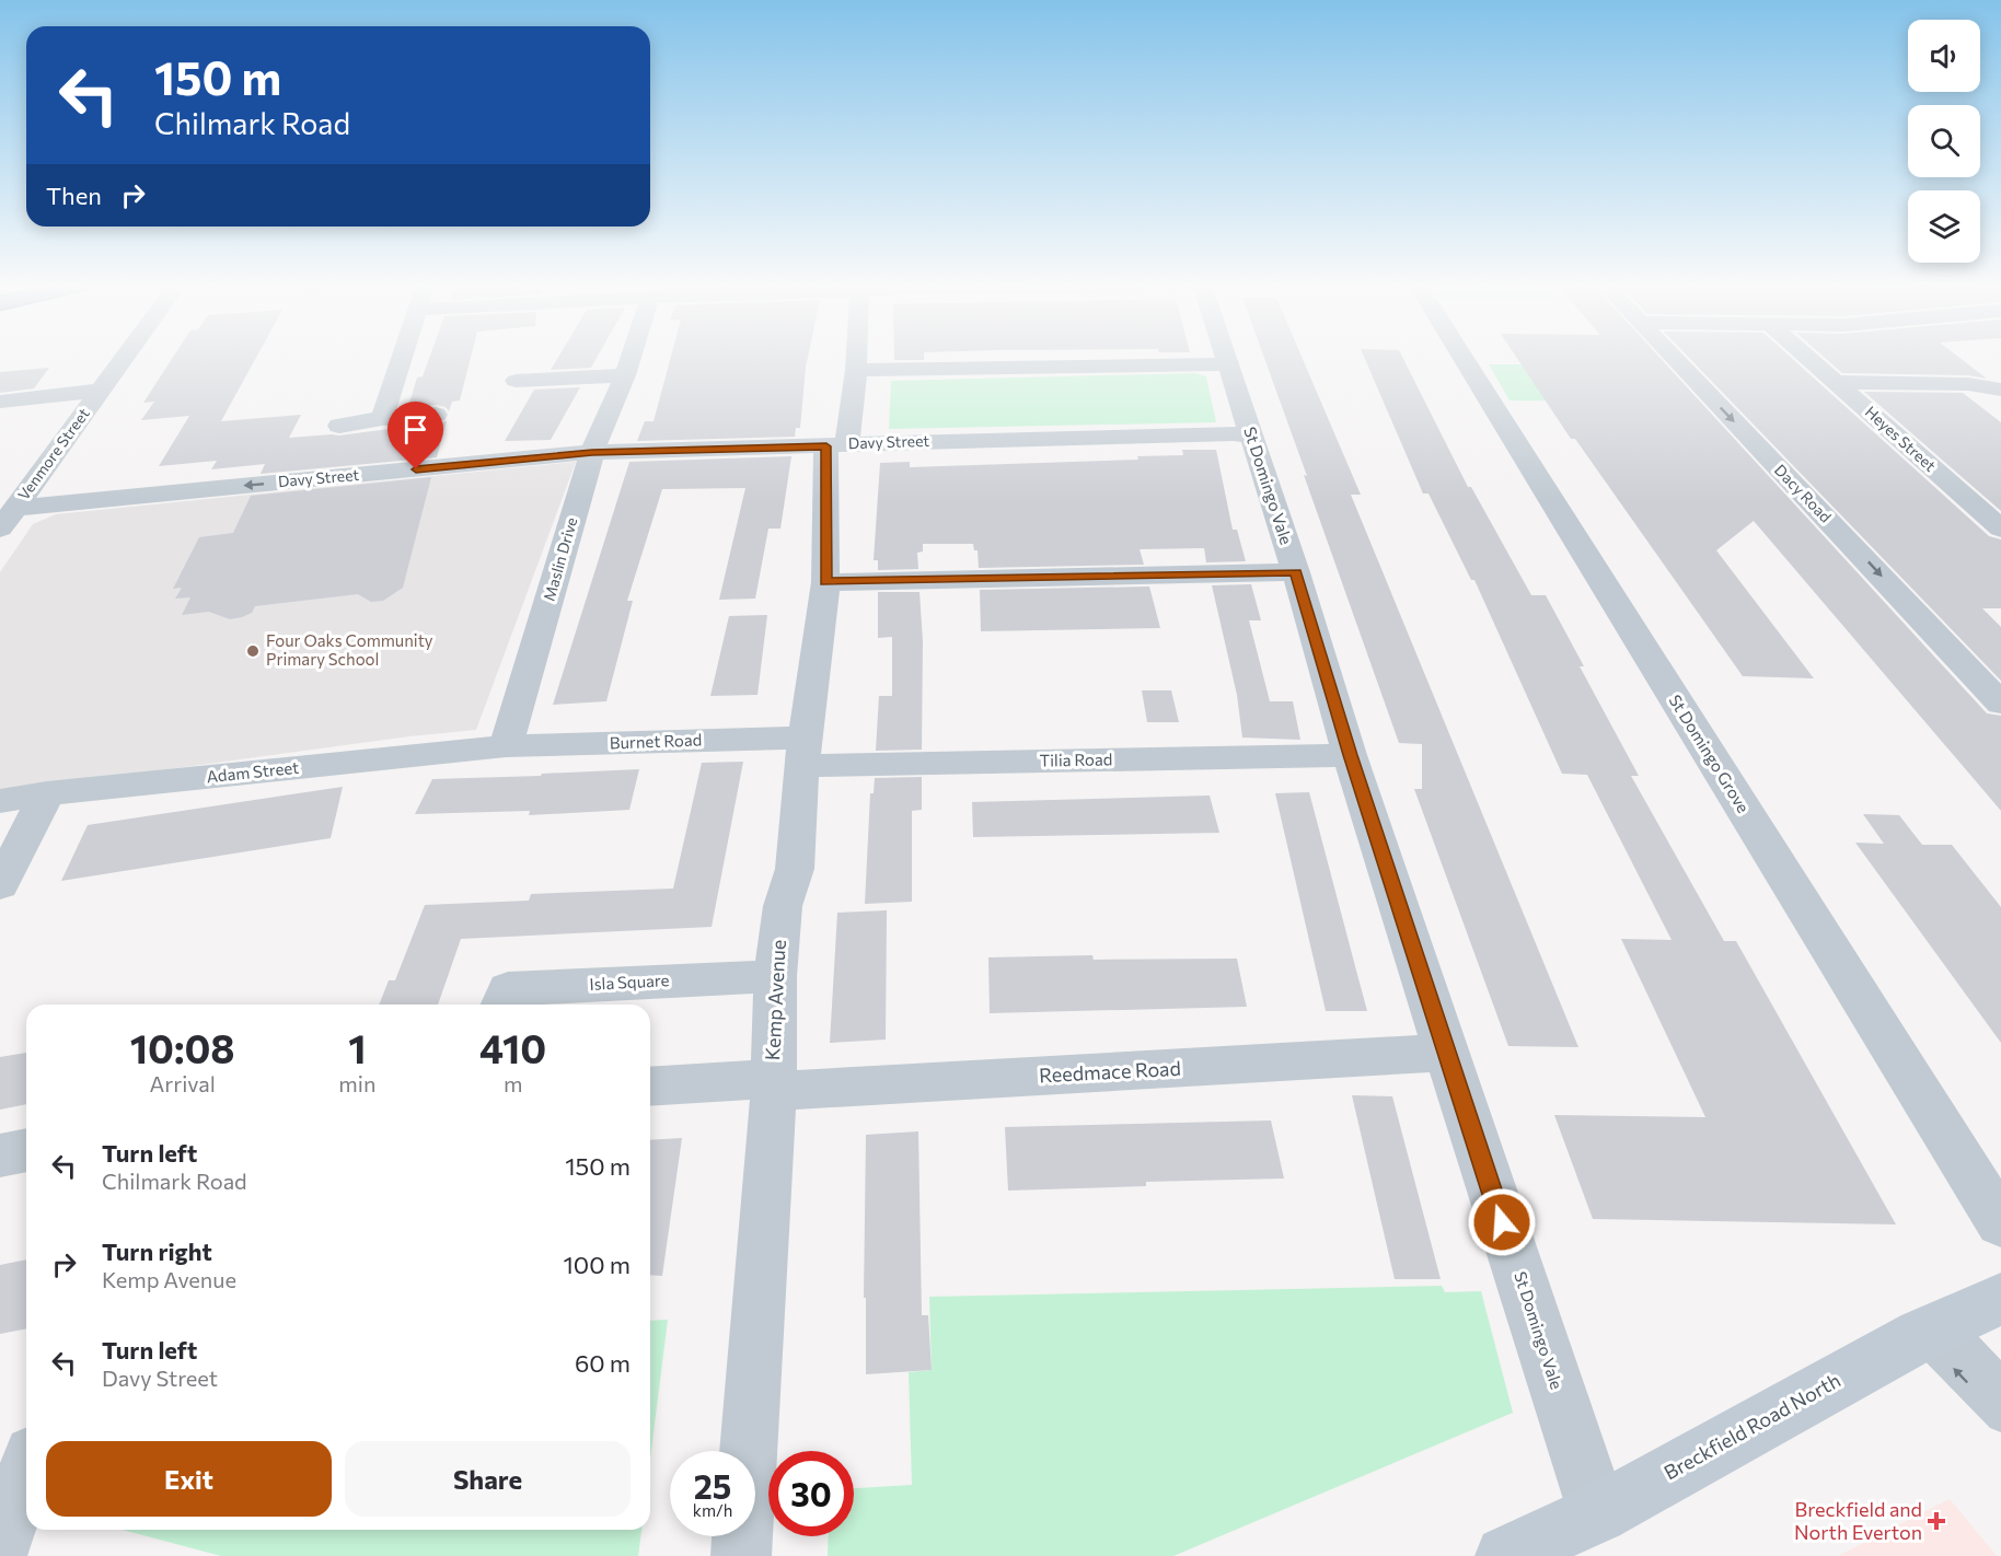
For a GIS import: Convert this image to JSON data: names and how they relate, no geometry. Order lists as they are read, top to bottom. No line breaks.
{"streets":{"street":["Heyes Street","Davy Street","Venmore Street","St Domingo Vale","Dacy Road","Maslin Drive","Burnet Road","St Domingo Grove","Tilia Road","Adam Street","Isla Square","Kemp Avenue","Reedmace Road","Breckfield Road North"]},"crossings":[["Davy Street","Venmore Street"],["Davy Street","St Domingo Vale"],["Davy Street","Maslin Drive"],["Davy Street","Kemp Avenue"],["St Domingo Vale","Tilia Road"],["St Domingo Vale","Reedmace Road"],["St Domingo Vale","Breckfield Road North"],["Maslin Drive","Burnet Road"],["Maslin Drive","Adam Street"],["Burnet Road","Tilia Road"],["Burnet Road","Adam Street"],["Burnet Road","Kemp Avenue"],["Tilia Road","Kemp Avenue"],["Isla Square","Kemp Avenue"],["Kemp Avenue","Reedmace Road"]],"one_way":["Dacy Road"],"places":{"other":["Four Oaks Community Primary School"],"health":["Breckfield and North Everton"]},"page":{"turn":["150 m","Chilmark Road"],"then":"Then","eta":["10:08","Arrival","1","min","410","m"],"list":[{"name":"Turn left","note":"Chilmark Road","value":"150 m"},{"name":"Turn right","note":"Kemp Avenue","value":"100 m"},{"name":"Turn left","note":"Davy Street","value":"60 m"}],"buttons":["Exit","Share"],"speed":"25 km/h","limit":"30"}}
